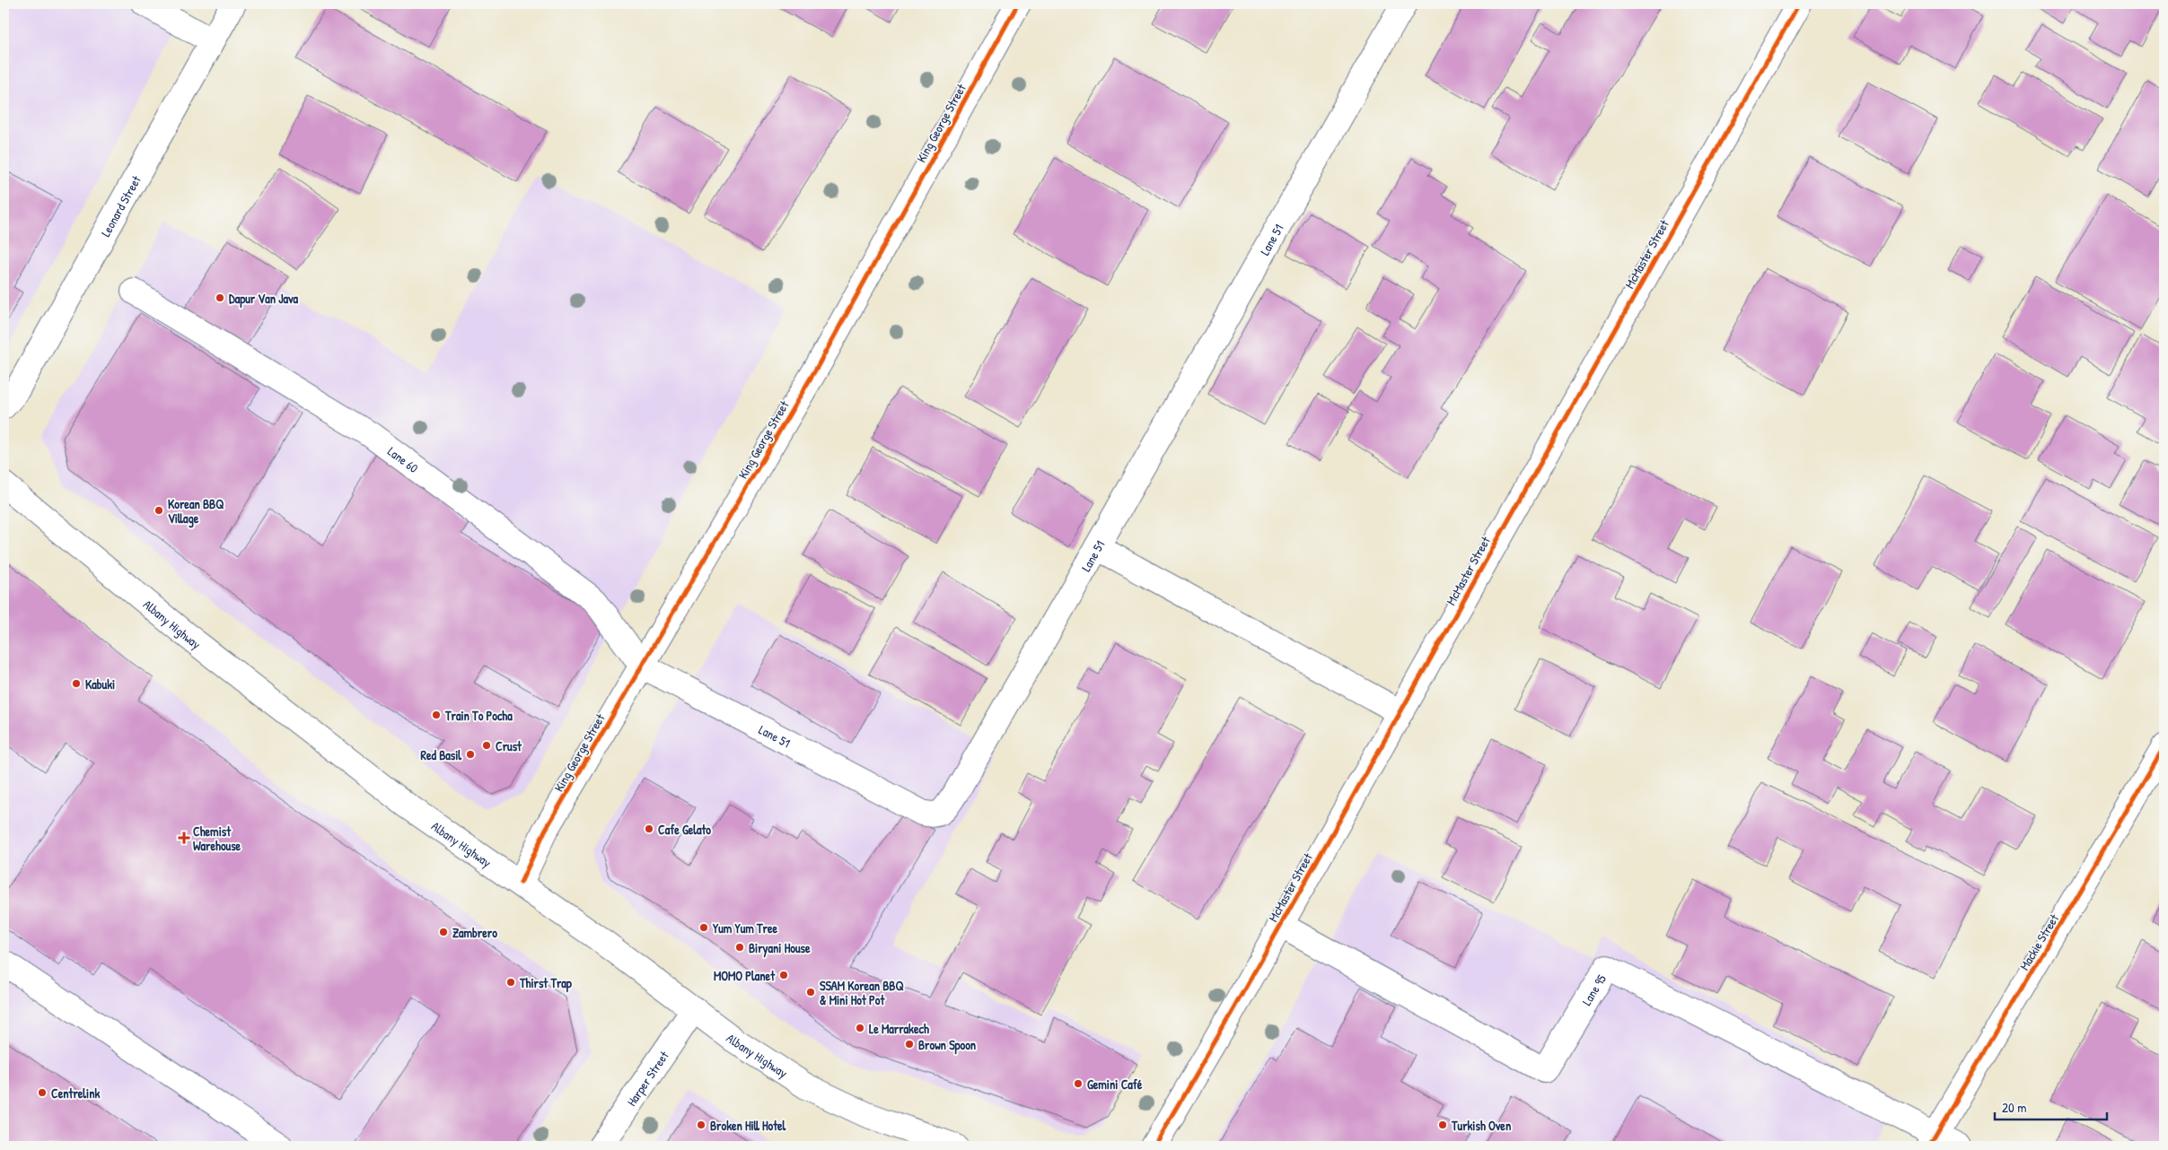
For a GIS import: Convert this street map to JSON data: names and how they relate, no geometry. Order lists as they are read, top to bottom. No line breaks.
{"streets":{"street":["King George Street","Leonard Street","Lane 51","McMaster Street","Lane 60","Albany Highway","Mackie Street","Lane 95","Harper Street"]},"crossings":[["King George Street","Lane 51"],["King George Street","Lane 60"],["King George Street","Albany Highway"],["Lane 51","Lane 60"],["McMaster Street","Lane 95"],["Albany Highway","Harper Street"],["Mackie Street","Lane 95"]],"places":{"other":["Dapur Van Java","Korean BBQ Village","Kabuki","Train To Pocha","Crust","Red Basil","Cafe Gelato","Yum Yum Tree","Zambrero","Biryani House","MOMO Planet","Thirst Trap","SSAM Korean BBQ & Mini Hot Pot","Le Marrakech","Brown Spoon","Gemini Café","Centrelink","Broken Hill Hotel","Turkish Oven"],"health":["Chemist Warehouse"]},"scale_bar":"20 m"}
